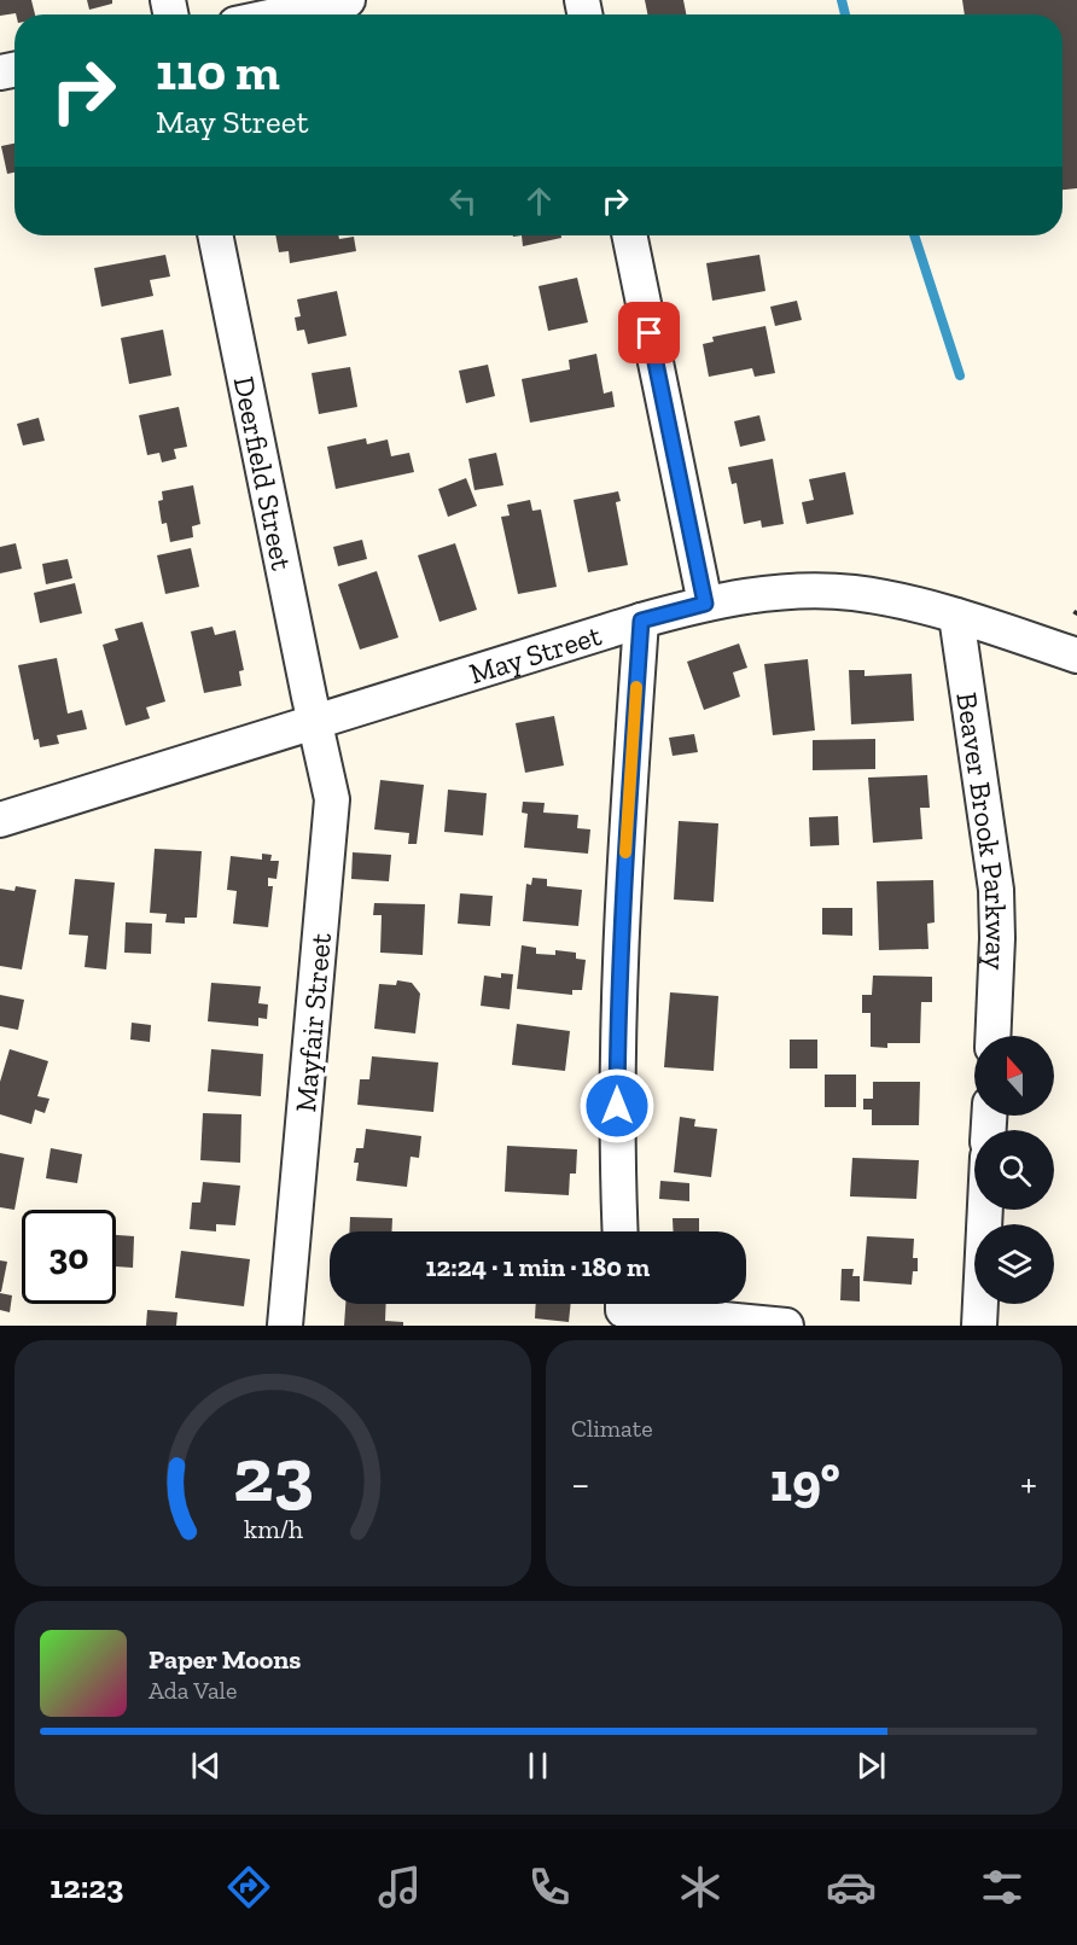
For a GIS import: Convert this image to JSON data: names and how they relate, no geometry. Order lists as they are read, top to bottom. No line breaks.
{"streets":{"street":["Deerfield Street","May Street","Beaver Brook Parkway","Mayfair Street"]},"crossings":[["Deerfield Street","May Street"],["Deerfield Street","Mayfair Street"],["May Street","Beaver Brook Parkway"],["May Street","Mayfair Street"]],"north":"top","page":{"turn":["110 m","May Street"],"limit":"30","trip":"12:24 · 1 min · 180 m","tile":"Climate","heat":["−","19°","+"],"song":["Paper Moons","Ada Vale"],"tabs":"12:23","gauge":["23","km/h"]}}
